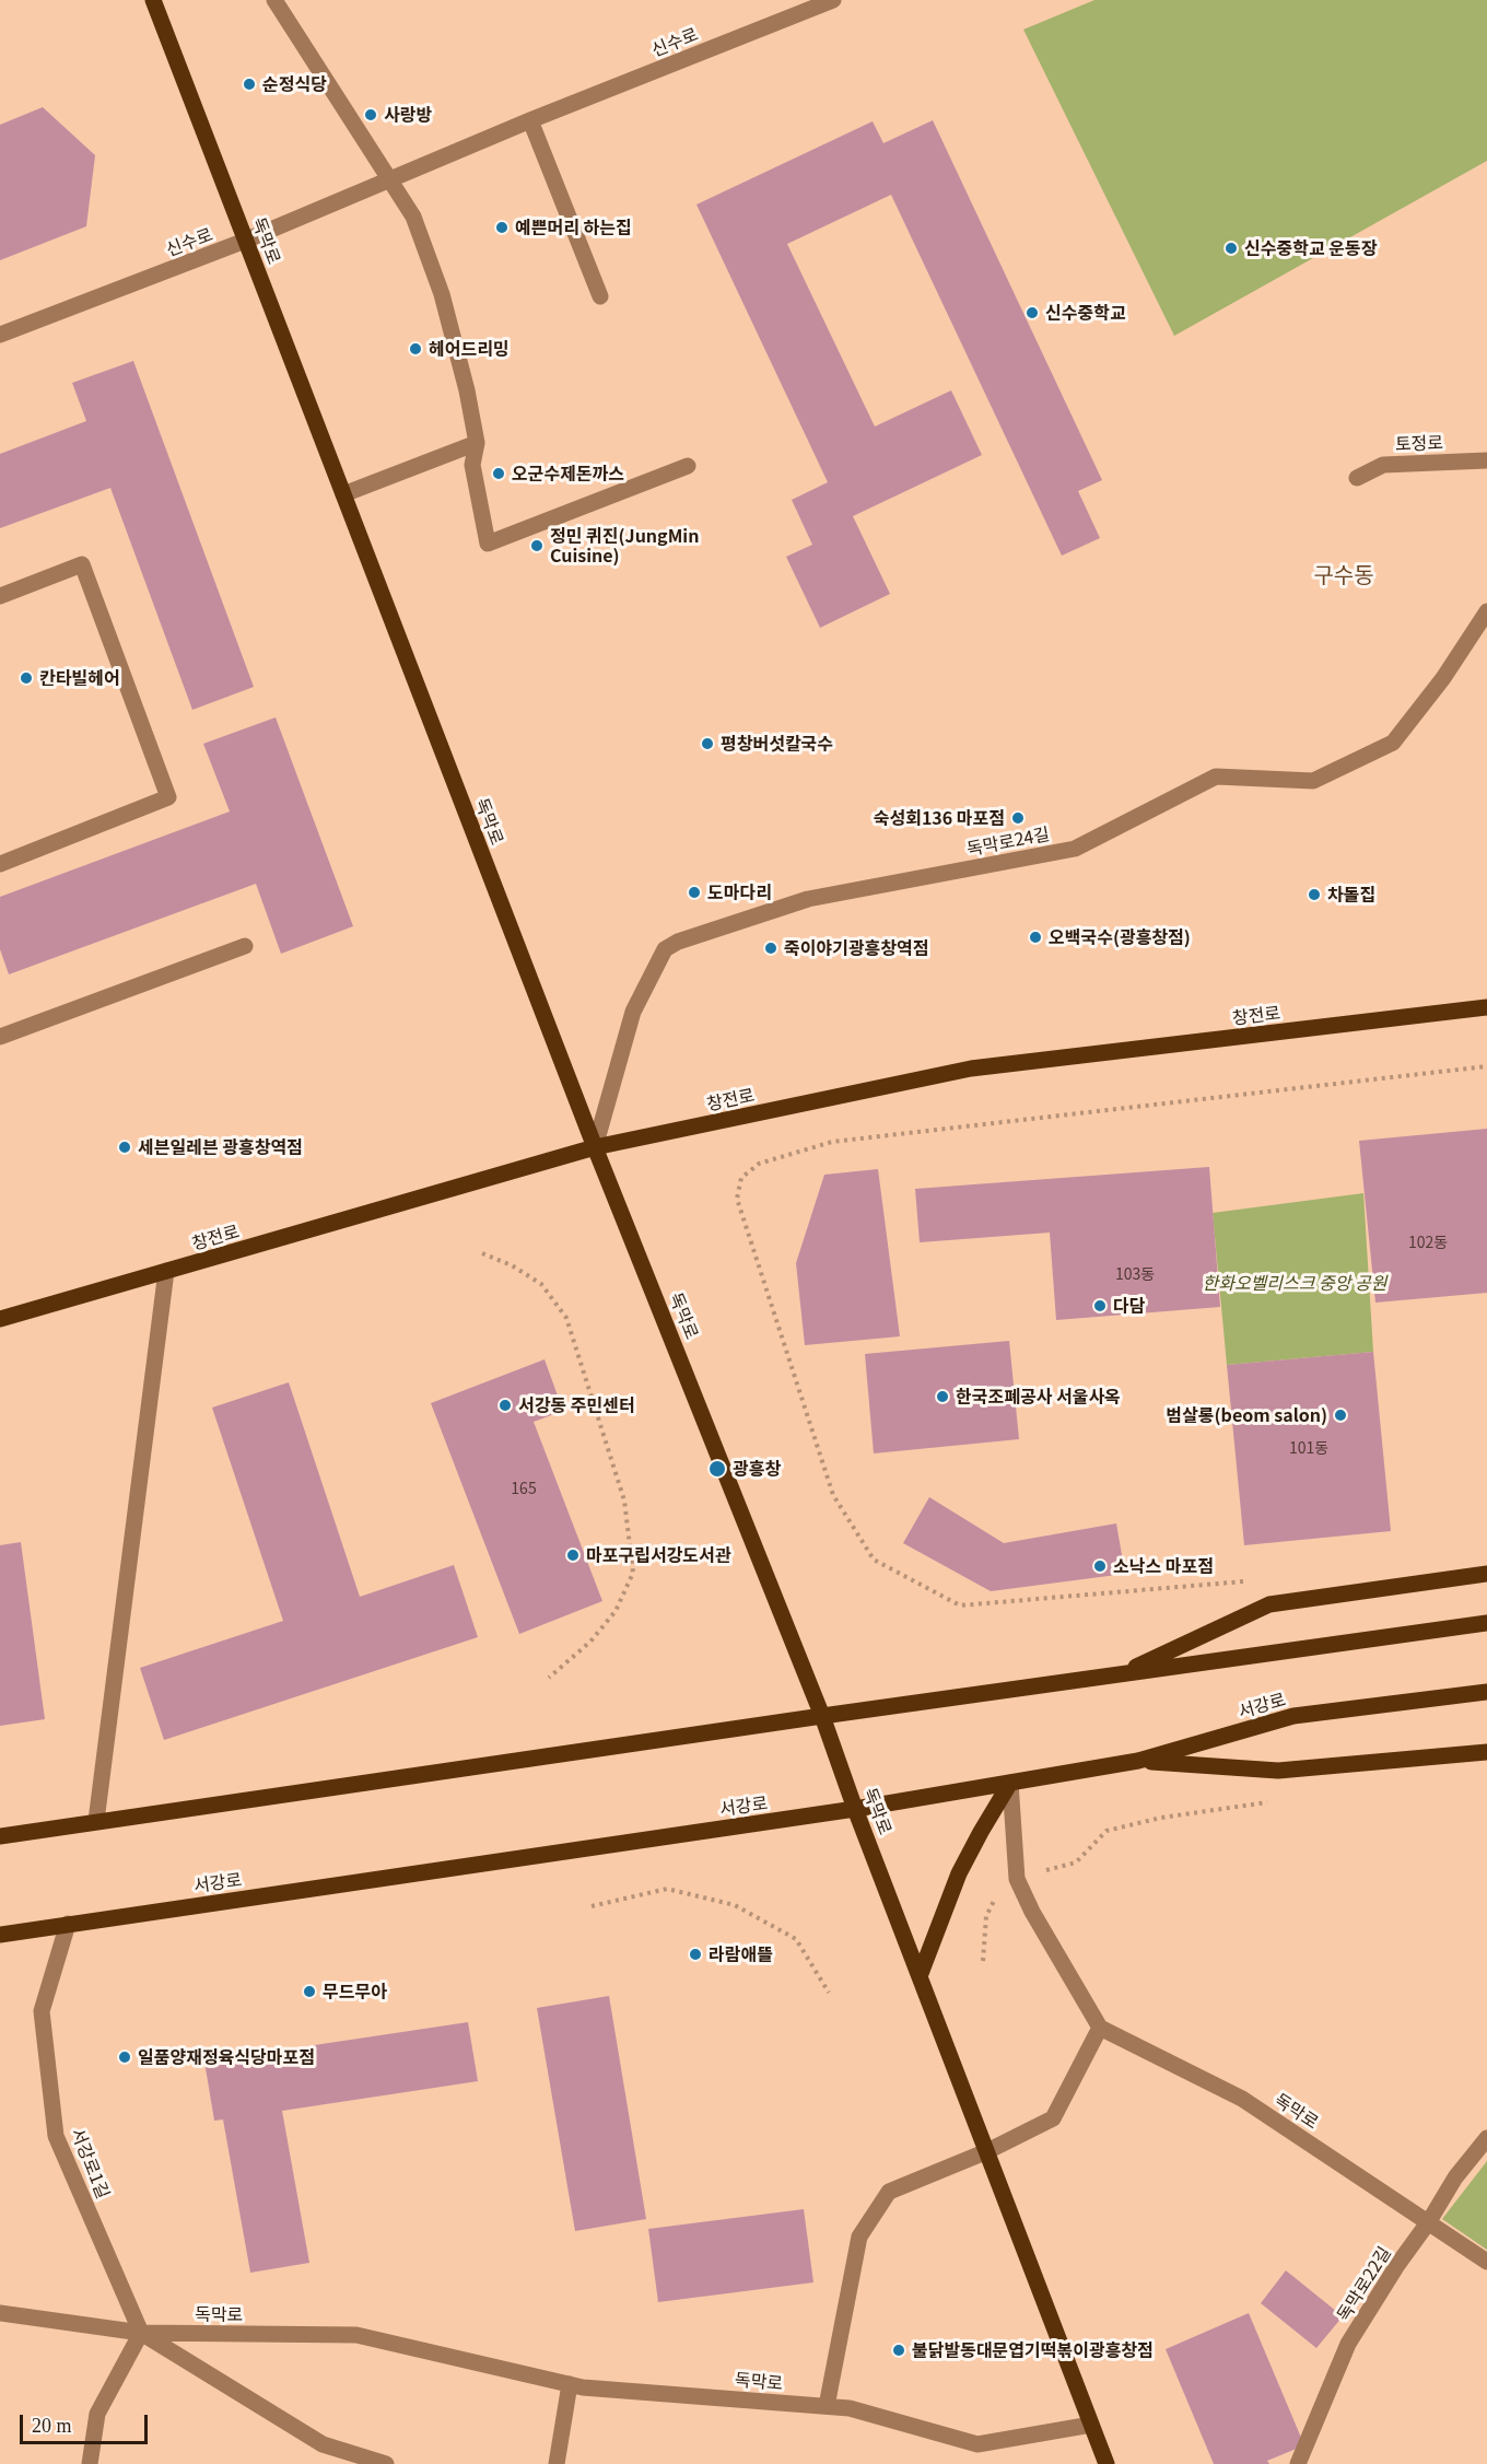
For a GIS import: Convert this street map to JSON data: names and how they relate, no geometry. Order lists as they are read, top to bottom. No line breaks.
{"streets":{"main road":["독막로","창전로","서강로"],"street":["신수로","토정로","독막로24길","서강로1길","독막로22길"]},"crossings":[["신수로","독막로"],["독막로","독막로24길"],["독막로","창전로"],["독막로","서강로"],["독막로","서강로1길"],["독막로","독막로22길"],["독막로24길","창전로"],["서강로","서강로1길"]],"districts":["구수동"],"parks":["한화오벨리스크 중앙 공원"],"places":["순정식당","사랑방","예쁜머리 하는집","신수중학교 운동장","신수중학교","헤어드리밍","오군수제돈까스","정민 퀴진(JungMin Cuisine)","칸타빌헤어","평창버섯칼국수","숙성회136 마포점","도마다리","차돌집","오백국수(광흥창점)","죽이야기광흥창역점","세븐일레븐 광흥창역점","다담","한국조폐공사 서울사옥","서강동 주민센터","범살롱(beom salon)","광흥창","마포구립서강도서관","소낙스 마포점","라람애뜰","무드무아","일품양재정육식당마포점","불닭발동대문엽기떡볶이광흥창점"],"house_numbers":["102동","103동","101동","165"],"scale_bar":"20 m"}
